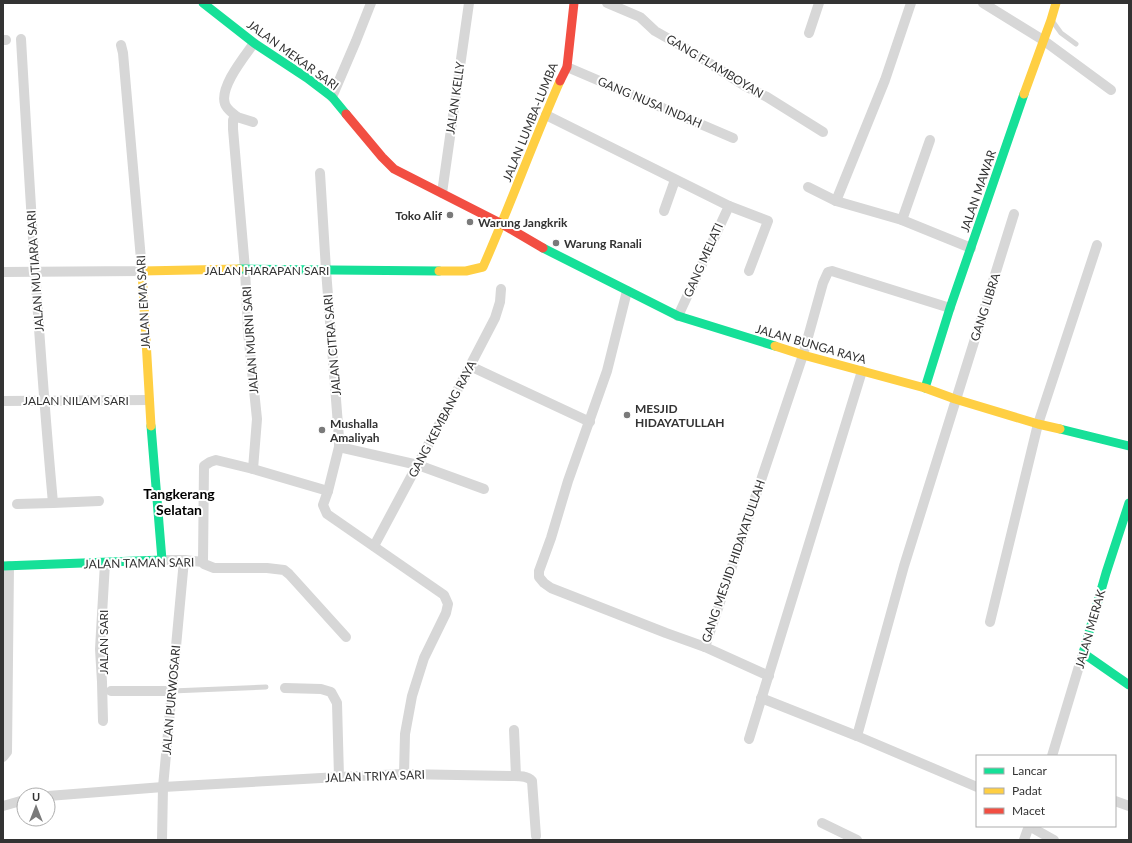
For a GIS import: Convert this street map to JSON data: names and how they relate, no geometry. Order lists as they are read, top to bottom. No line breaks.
{"streets":{"street":["JALAN MEKAR SARI","GANG FLAMBOYAN","JALAN KELLY","GANG NUSA INDAH","JALAN LUMBA-LUMBA","JALAN MAWAR","GANG MELATI","JALAN HARAPAN SARI","JALAN MUTIARA SARI","JALAN EMA SARI","GANG LIBRA","JALAN MURNI SARI","JALAN BUNGA RAYA","JALAN CITRA SARI","JALAN NILAM SARI","GANG KEMBANG RAYA","GANG MESJID HIDAYATULLAH","JALAN TAMAN SARI","JALAN MERAK","JALAN SARI","JALAN PURWOSARI","JALAN TRIYA SARI"]},"crossings":[["JALAN MEKAR SARI","JALAN KELLY"],["JALAN MEKAR SARI","JALAN LUMBA-LUMBA"],["JALAN MEKAR SARI","JALAN HARAPAN SARI"],["JALAN MEKAR SARI","JALAN BUNGA RAYA"],["GANG NUSA INDAH","JALAN LUMBA-LUMBA"],["JALAN LUMBA-LUMBA","JALAN HARAPAN SARI"],["JALAN LUMBA-LUMBA","JALAN BUNGA RAYA"],["JALAN MAWAR","JALAN BUNGA RAYA"],["JALAN MAWAR","GANG MESJID HIDAYATULLAH"],["GANG MELATI","JALAN BUNGA RAYA"],["JALAN HARAPAN SARI","JALAN MUTIARA SARI"],["JALAN HARAPAN SARI","JALAN EMA SARI"],["JALAN HARAPAN SARI","JALAN MURNI SARI"],["JALAN HARAPAN SARI","JALAN BUNGA RAYA"],["JALAN HARAPAN SARI","JALAN CITRA SARI"],["JALAN MUTIARA SARI","JALAN NILAM SARI"],["JALAN EMA SARI","JALAN NILAM SARI"],["JALAN EMA SARI","JALAN TAMAN SARI"],["GANG LIBRA","JALAN BUNGA RAYA"],["JALAN MURNI SARI","JALAN TAMAN SARI"],["JALAN BUNGA RAYA","GANG MESJID HIDAYATULLAH"],["JALAN CITRA SARI","GANG KEMBANG RAYA"],["JALAN TAMAN SARI","JALAN SARI"],["JALAN TAMAN SARI","JALAN PURWOSARI"],["JALAN SARI","JALAN PURWOSARI"],["JALAN PURWOSARI","JALAN TRIYA SARI"]],"districts":["Tangkerang Selatan"],"places":["Toko Alif","Warung Jangkrik","Warung Ranali","MESJID HIDAYATULLAH","Mushalla Amaliyah"],"legend":["Lancar","Padat","Macet"],"north":"top"}
